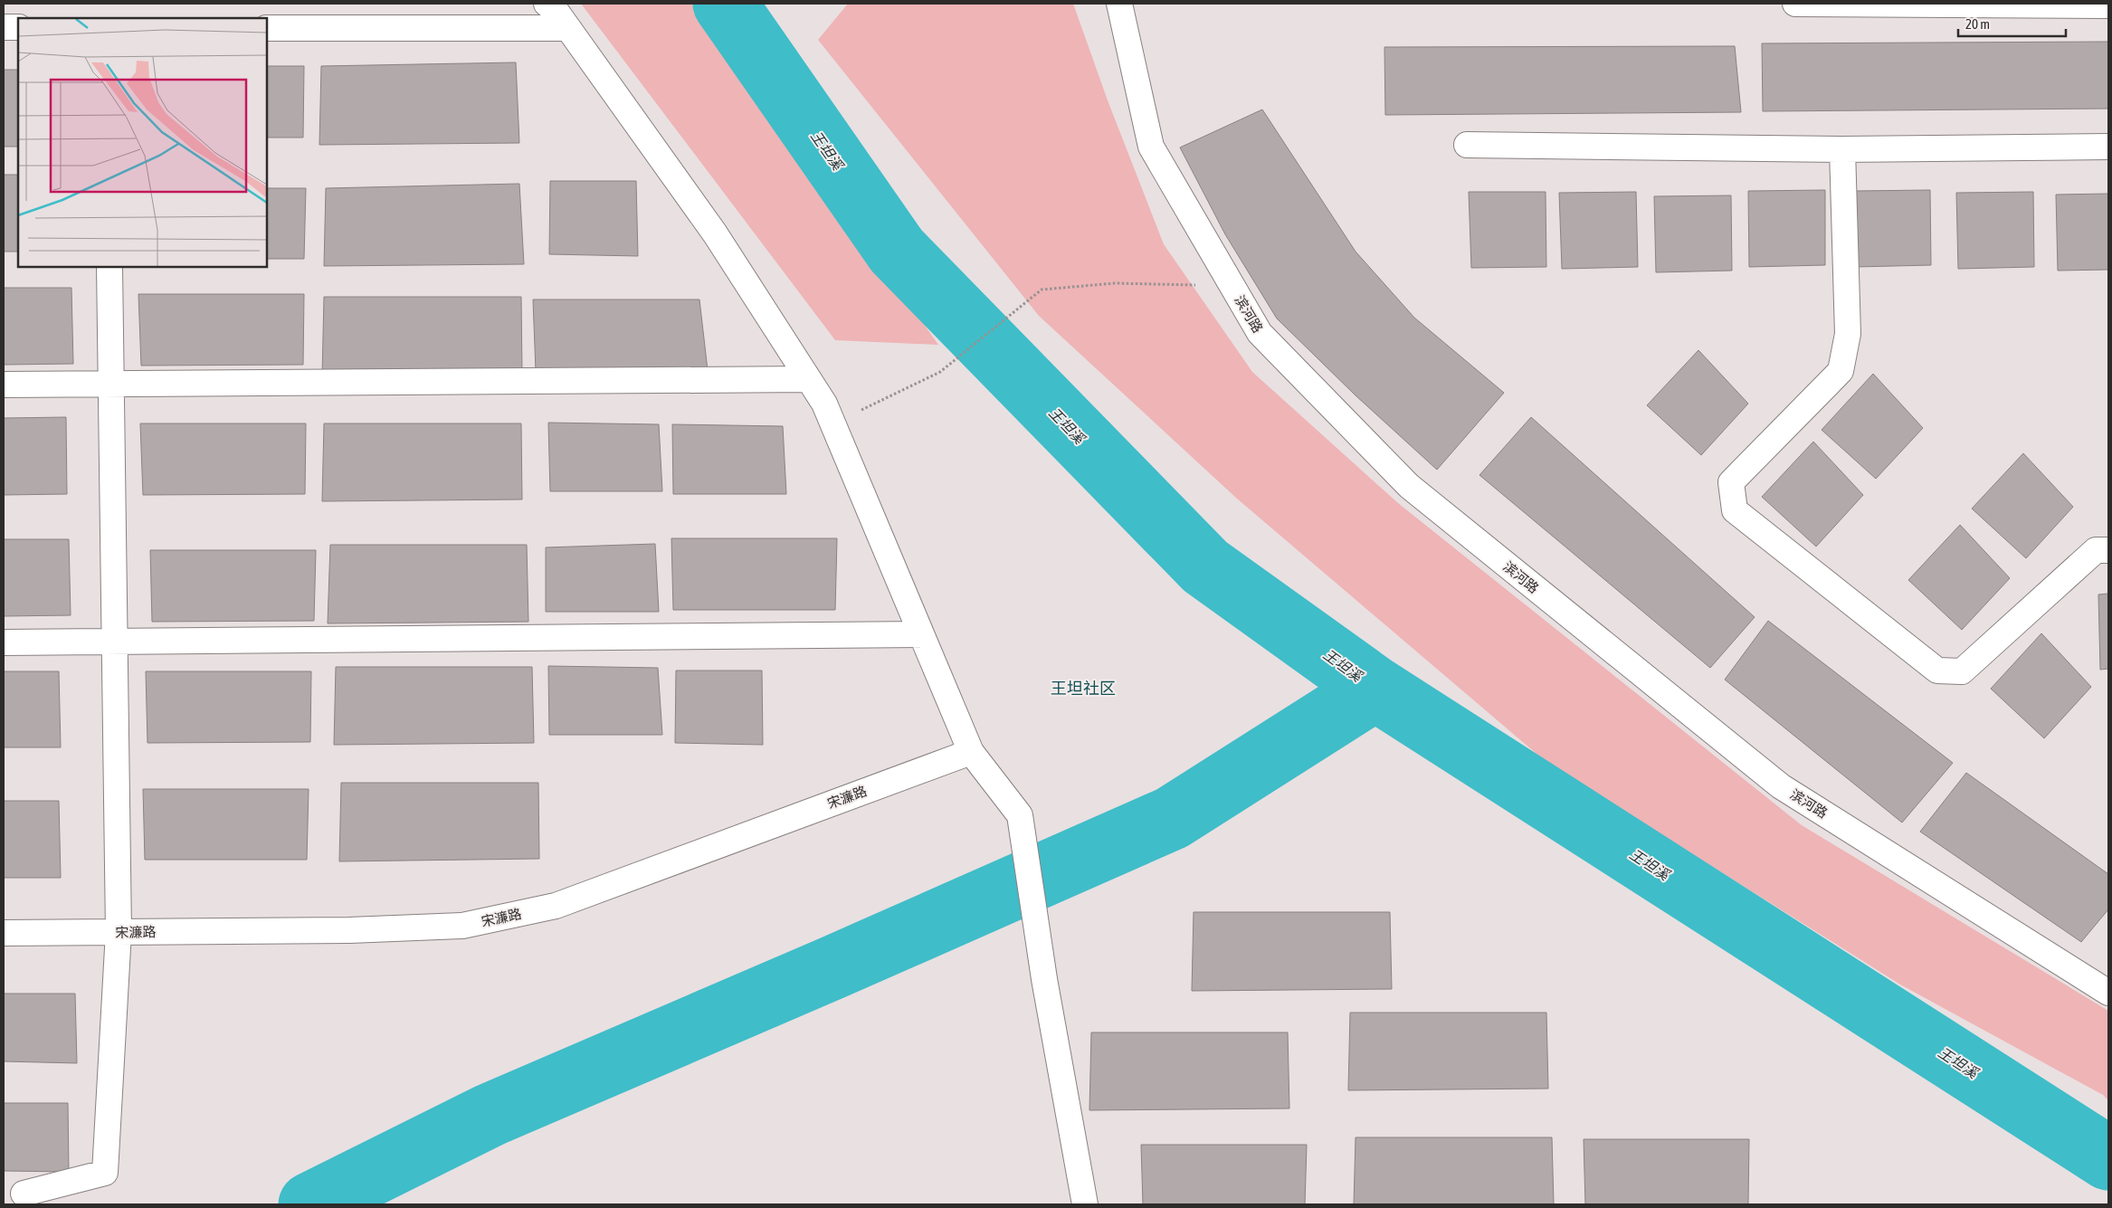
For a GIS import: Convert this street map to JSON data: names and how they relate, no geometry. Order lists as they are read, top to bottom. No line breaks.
{"streets":{"street":["滨河路","宋濂路"]},"districts":["王坦社区"],"water":["王坦溪"],"scale_bar":"20 m"}
